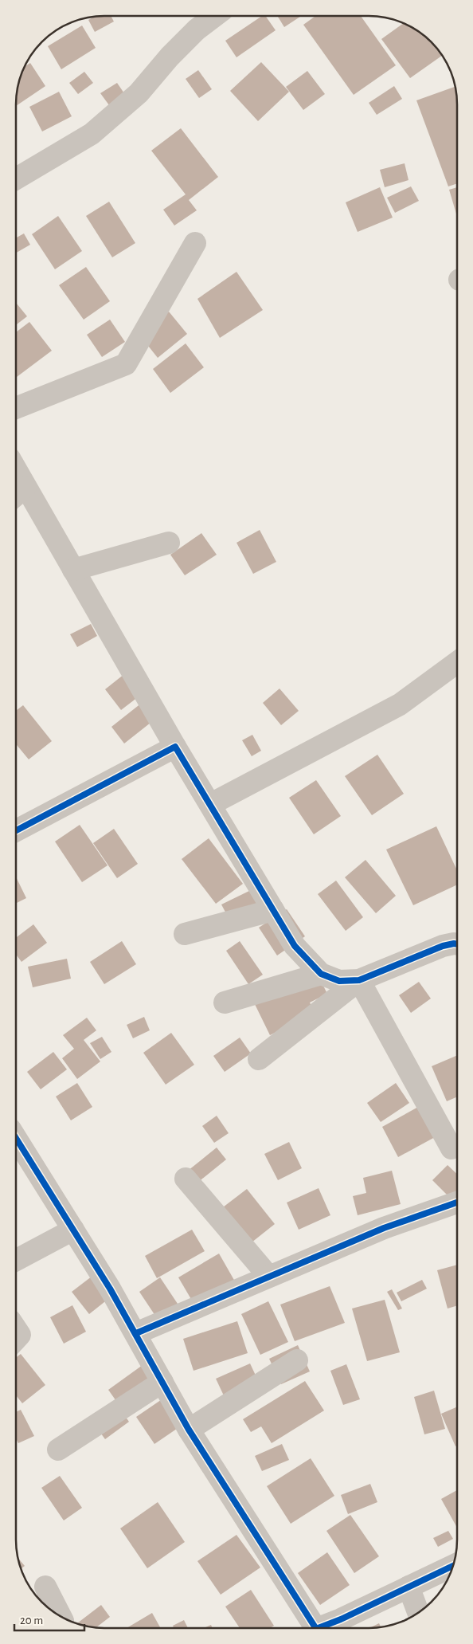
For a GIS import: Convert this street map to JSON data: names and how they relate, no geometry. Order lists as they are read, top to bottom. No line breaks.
{"scale_bar":"20 m"}
